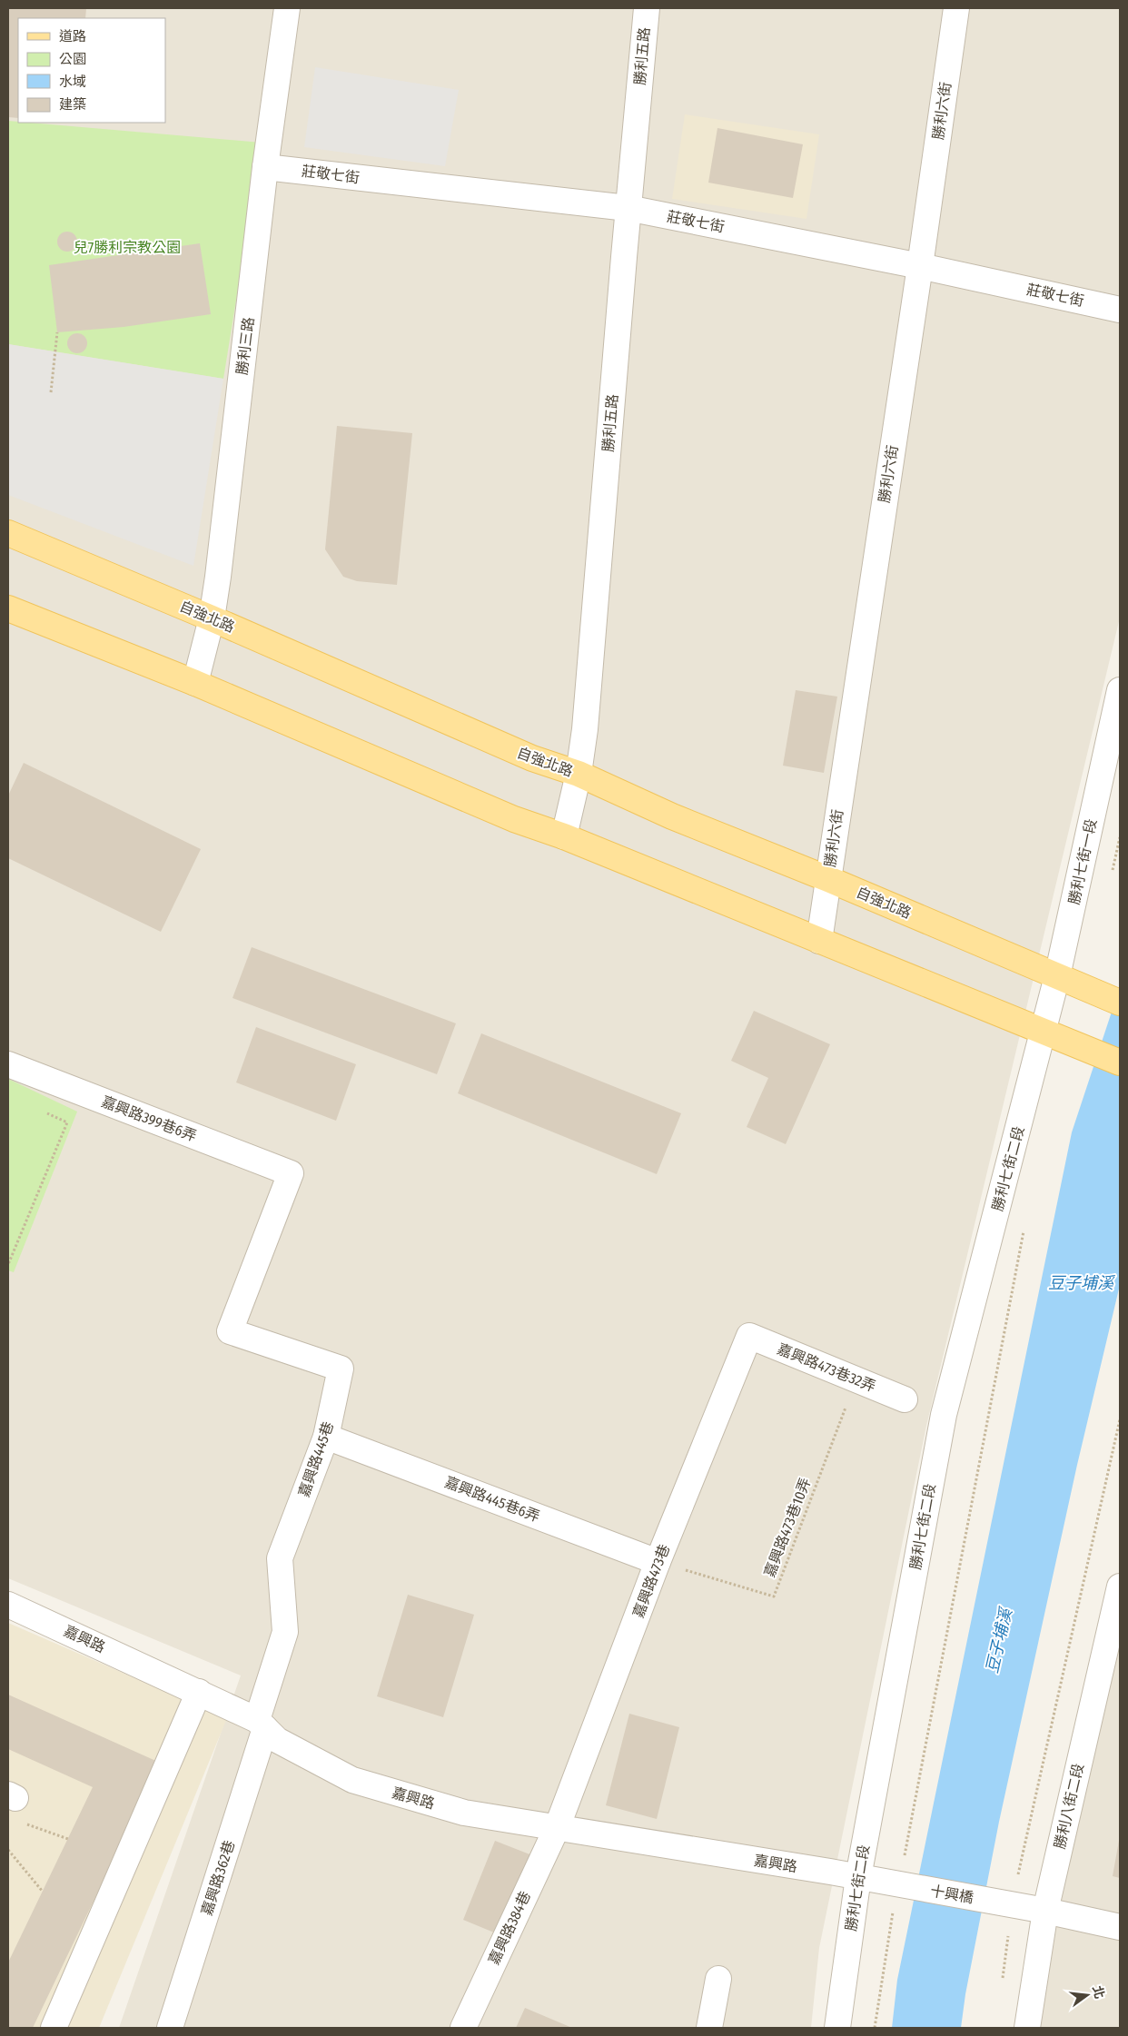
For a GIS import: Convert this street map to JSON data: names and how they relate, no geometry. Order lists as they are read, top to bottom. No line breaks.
{"streets":{"main road":["自強北路"],"street":["勝利五路","勝利六街","莊敬七街","勝利三路","勝利七街一段","嘉興路399巷6弄","勝利七街二段","嘉興路473巷32弄","嘉興路445巷","嘉興路445巷6弄","嘉興路473巷","嘉興路","勝利八街二段","嘉興路362巷","十興橋","嘉興路384巷"],"path":["嘉興路473巷10弄"]},"crossings":[["勝利五路","莊敬七街"],["勝利五路","自強北路"],["勝利六街","莊敬七街"],["勝利六街","自強北路"],["莊敬七街","勝利三路"],["勝利三路","自強北路"],["自強北路","勝利七街一段"],["勝利七街一段","勝利七街二段"],["嘉興路399巷6弄","嘉興路445巷"],["勝利七街二段","嘉興路"],["勝利七街二段","十興橋"],["嘉興路473巷32弄","嘉興路473巷10弄"],["嘉興路473巷32弄","嘉興路473巷"],["嘉興路445巷","嘉興路445巷6弄"],["嘉興路445巷","嘉興路"],["嘉興路445巷","嘉興路362巷"],["嘉興路445巷6弄","嘉興路473巷10弄"],["嘉興路445巷6弄","嘉興路473巷"],["嘉興路473巷10弄","嘉興路473巷"],["嘉興路473巷","嘉興路"],["嘉興路473巷","嘉興路384巷"],["嘉興路","嘉興路362巷"],["嘉興路","十興橋"],["嘉興路","嘉興路384巷"],["勝利八街二段","十興橋"]],"water":["豆子埔溪"],"parks":["兒7勝利宗教公園"],"legend":["道路","公園","水域","建築"],"north":"right"}
